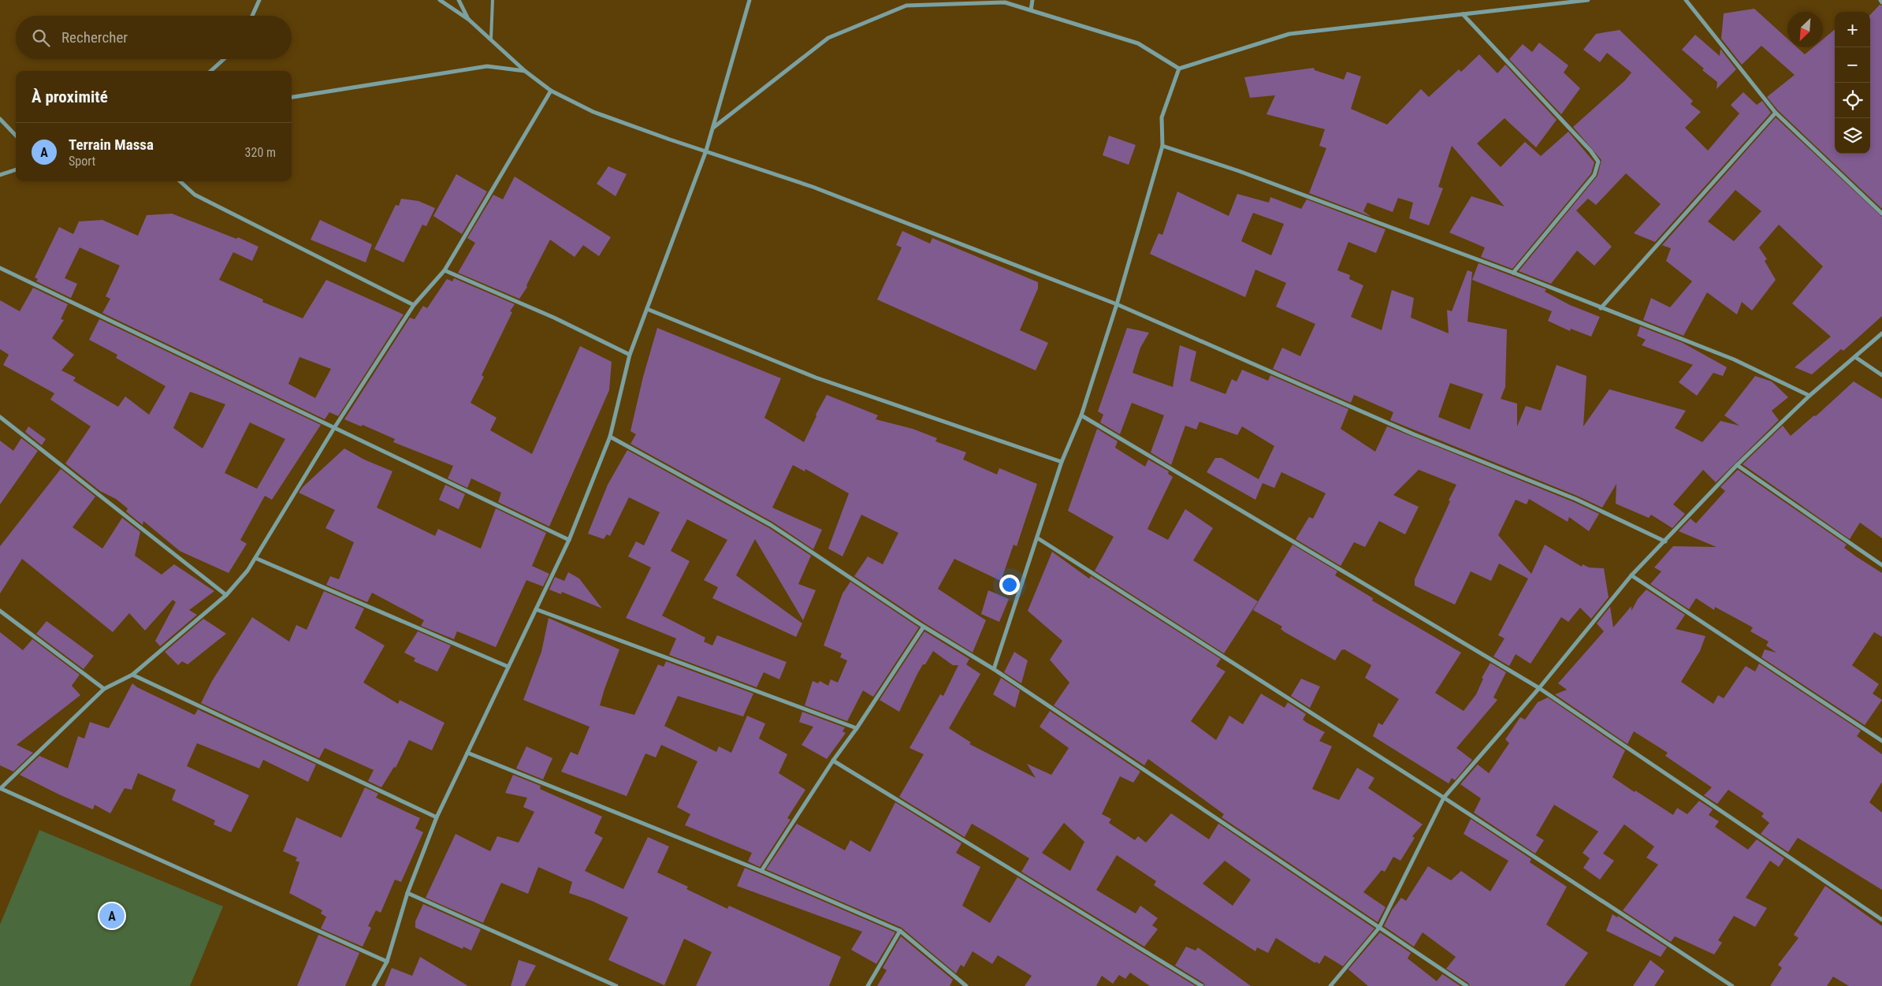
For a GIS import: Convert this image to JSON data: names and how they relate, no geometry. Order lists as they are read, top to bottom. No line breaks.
{"north":"bottom left","page":{"map_buttons":["+","−"],"search":"Rechercher","heading":"À proximité","list":[{"mark":"A","name":"Terrain Massa","note":"Sport","value":"320 m"}],"pins":"A"}}
